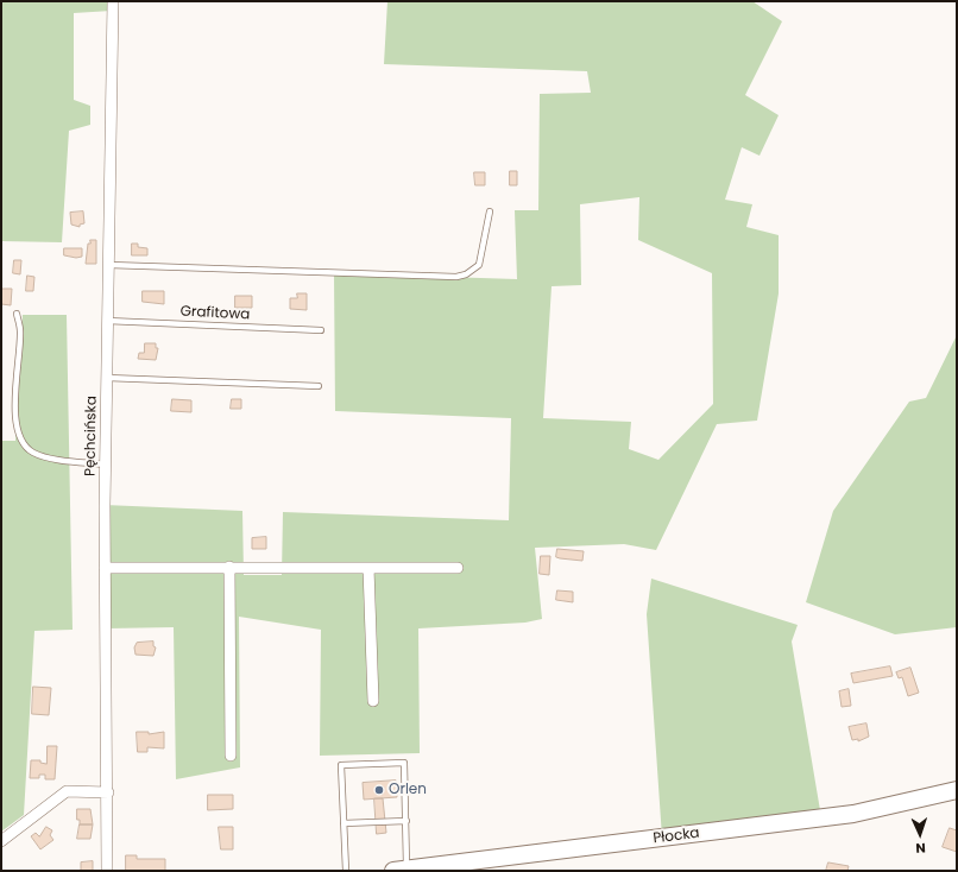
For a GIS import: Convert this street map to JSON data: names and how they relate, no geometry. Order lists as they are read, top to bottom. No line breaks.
{"streets":{"main road":["Płocka"],"street":["Pęchcińska"],"lane":["Grafitowa"]},"crossings":[["Grafitowa","Pęchcińska"]],"places":["Orlen"],"north":"bottom"}
